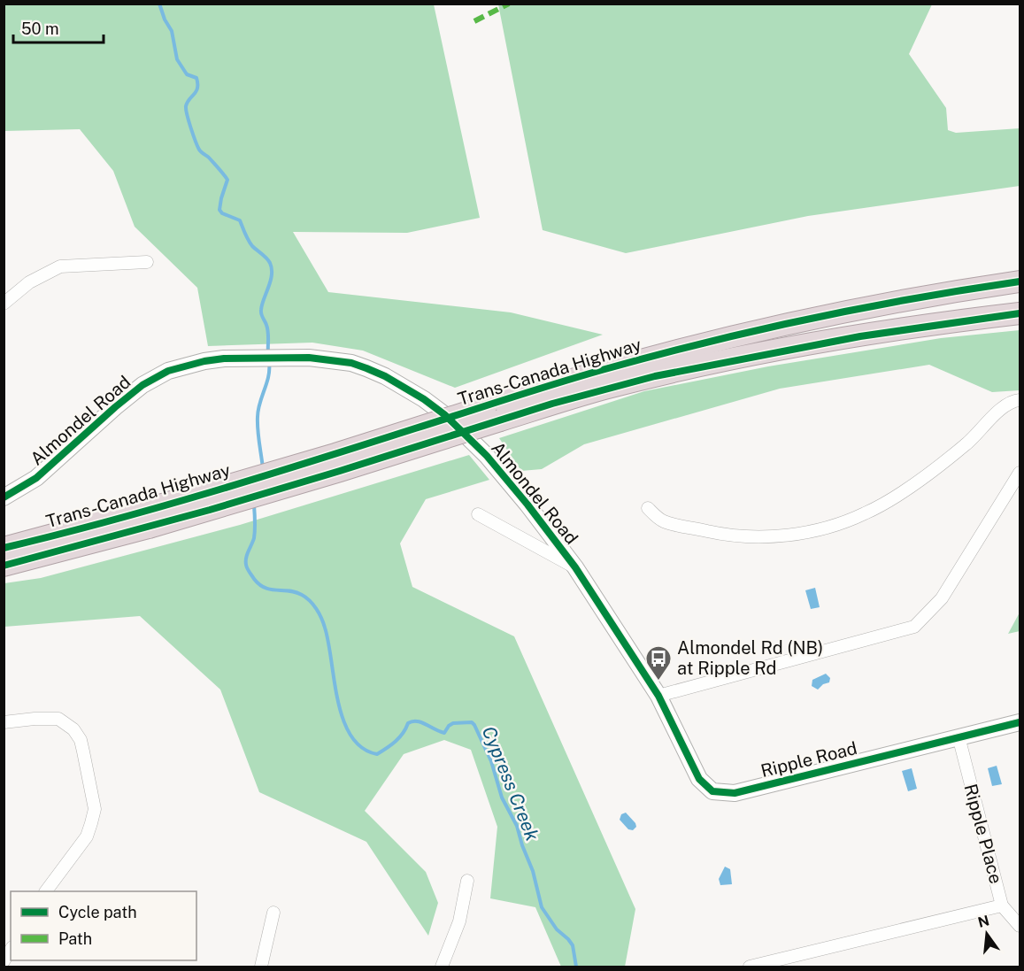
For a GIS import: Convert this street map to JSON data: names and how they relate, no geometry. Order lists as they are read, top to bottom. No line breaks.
{"streets":{"highway":["Trans-Canada Highway"],"street":["Almondel Road","Ripple Road","Ripple Place"]},"crossings":[["Almondel Road","Ripple Road"],["Ripple Road","Ripple Place"]],"water":["Cypress Creek"],"places":{"bus stop":["Almondel Rd (NB) at Ripple Rd"]},"legend":["Cycle path","Path"],"scale_bar":"50 m","north":"top"}
